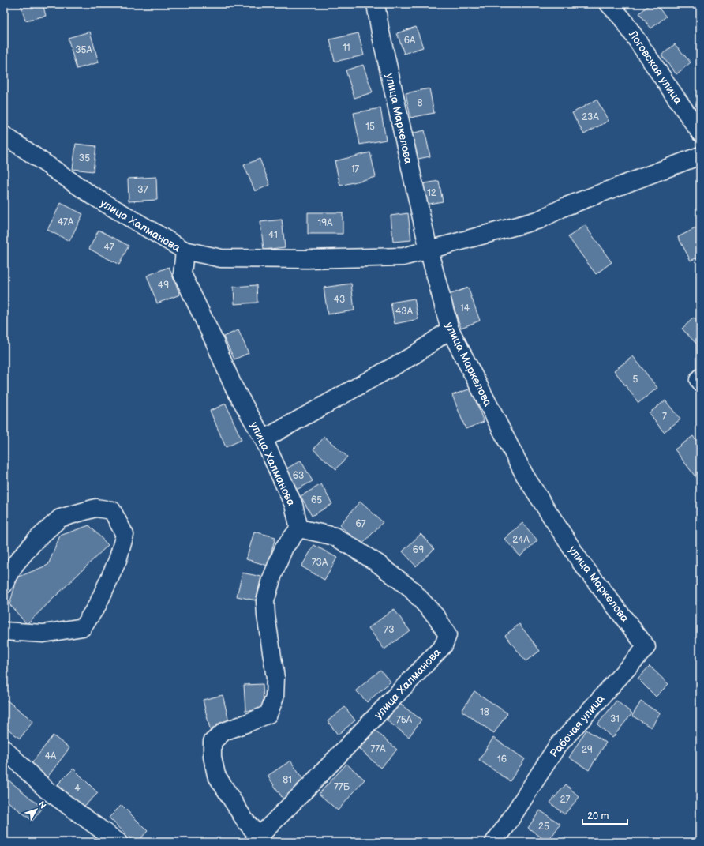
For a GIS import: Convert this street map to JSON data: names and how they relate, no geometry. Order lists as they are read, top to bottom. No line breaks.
{"streets":{"street":["Логовская улица","улица Маркелова","улица Халманова","Рабочая улица"]},"crossings":[["улица Маркелова","Рабочая улица"]],"house_numbers":["6А","11","35А","8","23А","15","35","17","37","12","47А","19А","41","47","49","43","14","43А","5","7","63","65","67","24А","69","73А","73","18","31","75А","77А","29","4А","16","81","77Б","4","27","25"],"scale_bar":"20 m","north":"top right"}
